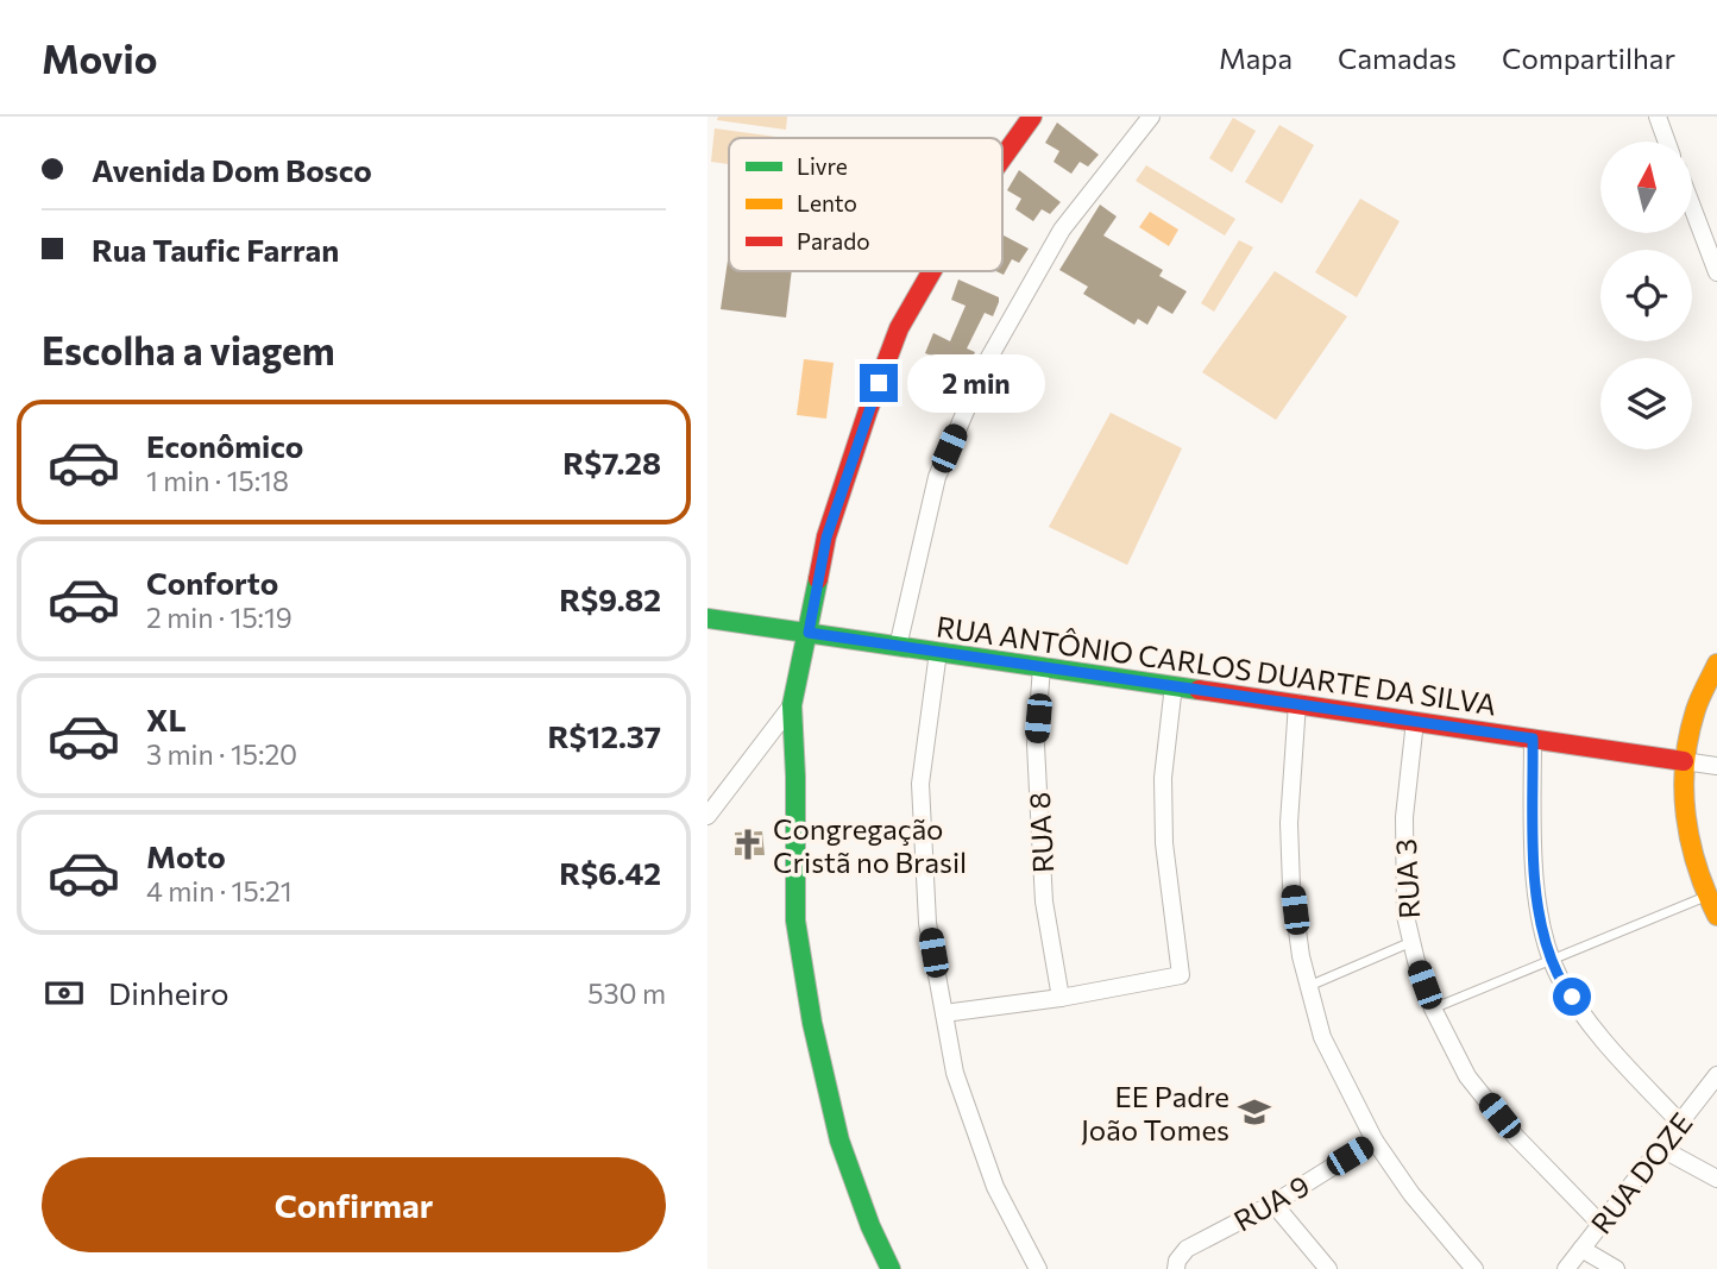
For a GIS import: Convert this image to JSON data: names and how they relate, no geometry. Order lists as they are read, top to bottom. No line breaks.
{"streets":{"street":["RUA ANTÔNIO CARLOS DUARTE DA SILVA","RUA 8","RUA 3","RUA DOZE","RUA 9"]},"crossings":[["RUA ANTÔNIO CARLOS DUARTE DA SILVA","RUA 8"],["RUA ANTÔNIO CARLOS DUARTE DA SILVA","RUA 3"],["RUA 3","RUA DOZE"]],"places":{"church":["Congregação Cristã no Brasil"],"school or university":["EE Padre João Tomes"]},"legend":["Livre","Lento","Parado"],"north":"top","page":{"header":"Movio","nav":["Mapa","Camadas","Compartilhar"],"banner":["Avenida Dom Bosco","Rua Taufic Farran"],"heading":"Escolha a viagem","bubble":"2 min","list":[{"name":"Econômico","note":"1 min · 15:18","value":"R$7.28"},{"name":"Conforto","note":"2 min · 15:19","value":"R$9.82"},{"name":"XL","note":"3 min · 15:20","value":"R$12.37"},{"name":"Moto","note":"4 min · 15:21","value":"R$6.42"}],"pay":["Dinheiro","530 m"],"buttons":"Confirmar"}}
